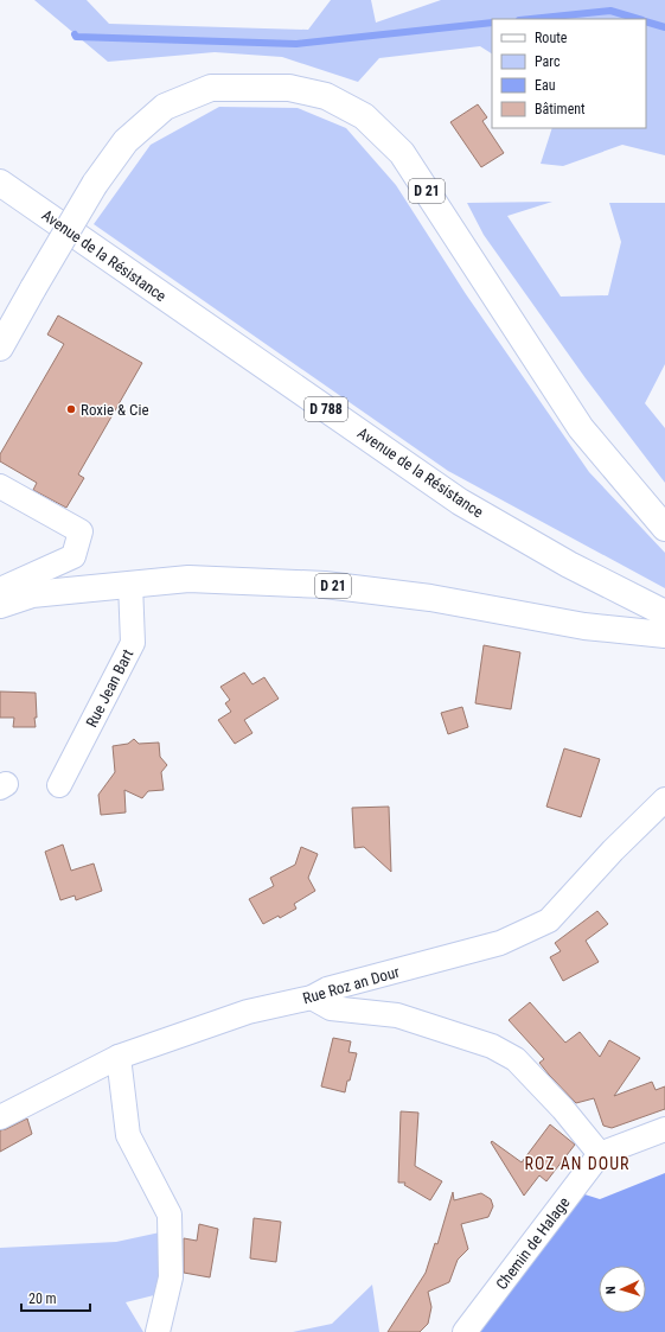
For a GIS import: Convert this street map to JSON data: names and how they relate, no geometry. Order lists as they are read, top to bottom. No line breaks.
{"streets":{"main road":["D 21","Avenue de la Résistance","D 788"],"street":["Rue Jean Bart","Rue Roz an Dour","Chemin de Halage"]},"crossings":[["D 21","Rue Jean Bart"]],"districts":["ROZ AN DOUR"],"places":["Roxie & Cie"],"legend":["Route","Parc","Eau","Bâtiment"],"scale_bar":"20 m","north":"left"}
